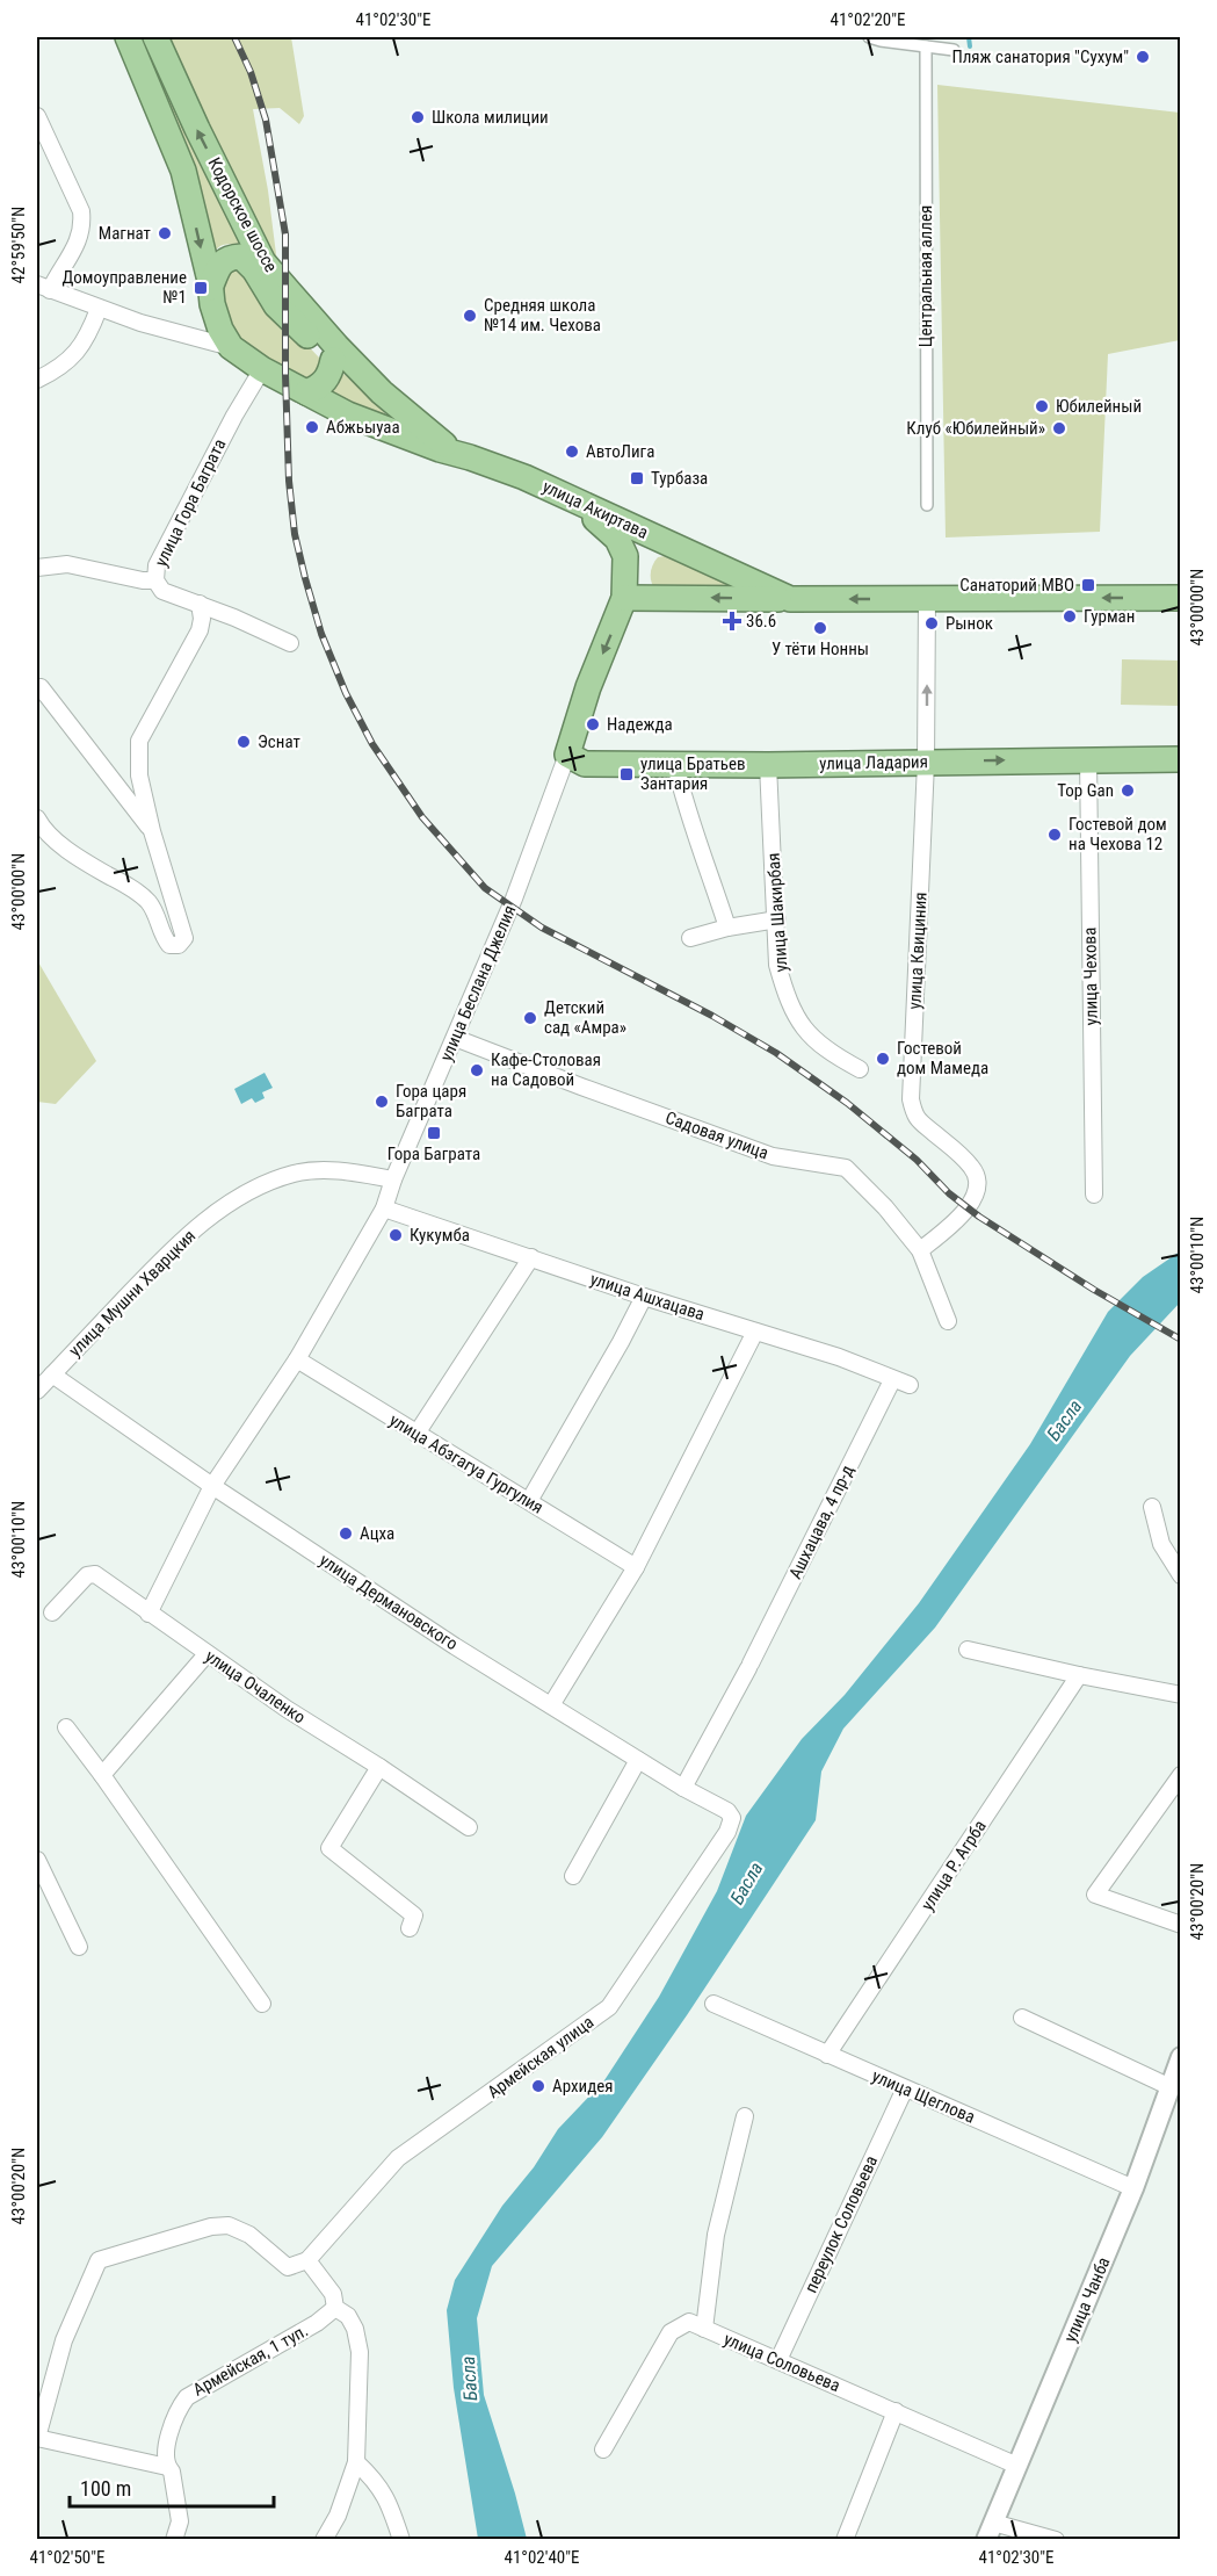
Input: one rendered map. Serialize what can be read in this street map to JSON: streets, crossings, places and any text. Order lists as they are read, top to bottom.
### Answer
{
  "streets": {
    "highway": [
      "Кодорское шоссе",
      "улица Акиртава",
      "улица Ладария",
      "улица Беслана Джелия"
    ],
    "street": [
      "Центральная аллея",
      "улица Гора Баграта",
      "улица Шакирбая",
      "улица Квициния",
      "улица Чехова",
      "Садовая улица",
      "улица Мушни Хварцкия",
      "улица Ашхацава",
      "улица Абзгагуа Гургулия",
      "Ашхацава, 4 пр-д",
      "улица Дермановского",
      "улица Очаленко",
      "улица Р. Агрба",
      "Армейская улица",
      "улица Щеглова",
      "переулок Соловьева",
      "улица Чанба",
      "Армейская, 1 туп.",
      "улица Соловьева"
    ]
  },
  "crossings": [
    ["Кодорское шоссе", "улица Акиртава"],
    ["улица Гора Баграта", "улица Акиртава"],
    ["улица Акиртава", "улица Квициния"],
    ["улица Акиртава", "улица Беслана Джелия"],
    ["улица Ладария", "улица Шакирбая"],
    ["улица Ладария", "улица Квициния"],
    ["улица Ладария", "улица Чехова"],
    ["улица Ладария", "улица Беслана Джелия"],
    ["улица Квициния", "Садовая улица"],
    ["улица Беслана Джелия", "Садовая улица"],
    ["улица Беслана Джелия", "улица Мушни Хварцкия"],
    ["улица Беслана Джелия", "улица Ашхацава"],
    ["улица Беслана Джелия", "улица Абзгагуа Гургулия"],
    ["улица Беслана Джелия", "улица Дермановского"],
    ["улица Беслана Джелия", "улица Очаленко"],
    ["улица Мушни Хварцкия", "улица Дермановского"],
    ["улица Ашхацава", "Ашхацава, 4 пр-д"],
    ["Ашхацава, 4 пр-д", "улица Дермановского"],
    ["улица Дермановского", "Армейская улица"],
    ["улица Р. Агрба", "улица Щеглова"],
    ["улица Щеглова", "переулок Соловьева"],
    ["улица Щеглова", "улица Чанба"],
    ["переулок Соловьева", "улица Соловьева"],
    ["улица Чанба", "улица Соловьева"]
  ],
  "water": ["Басла"],
  "places": {
    "other": [
      "Пляж санатория \"Сухум\"",
      "Школа милиции",
      "Магнат",
      "Средняя школа №14 им. Чехова",
      "Юбилейный",
      "Абжьыуаа",
      "Клуб «Юбилейный»",
      "АвтоЛига",
      "Гурман",
      "Рынок",
      "У тёти Нонны",
      "Надежда",
      "Эснат",
      "Top Gan",
      "Гостевой дом на Чехова 12",
      "Детский сад «Амра»",
      "Гостевой дом Мамеда",
      "Кафе-Столовая на Садовой",
      "Гора царя Баграта",
      "Кукумба",
      "Ацха",
      "Архидея"
    ],
    "transit": [
      "Домоуправление №1",
      "Турбаза",
      "Санаторий МВО",
      "улица Братьев Зантария",
      "Гора Баграта"
    ],
    "health": ["36.6"]
  },
  "scale_bar": "100 m",
  "coordinates": [
    "41°02'30\"E",
    "41°02'20\"E",
    "42°59'50\"N",
    "43°00'00\"N",
    "43°00'10\"N",
    "43°00'20\"N",
    "41°02'50\"E",
    "41°02'40\"E"
  ]
}
